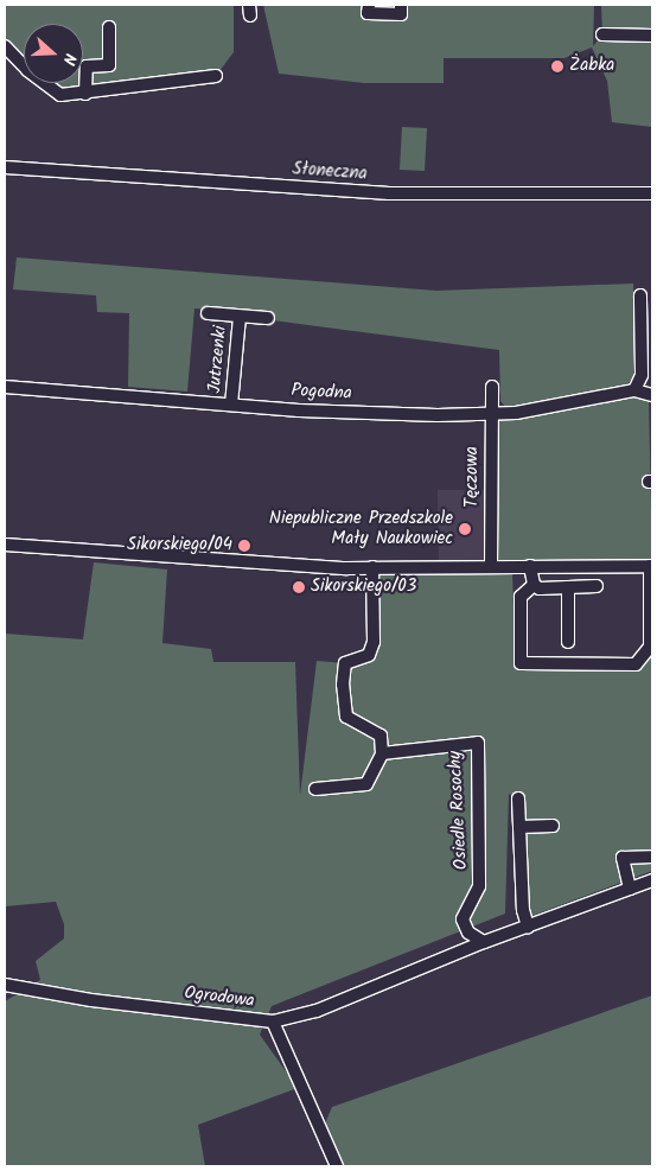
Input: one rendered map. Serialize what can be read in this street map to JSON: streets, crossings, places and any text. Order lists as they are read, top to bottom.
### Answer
{
  "streets": {
    "street": [
      "Słoneczna",
      "Jutrzenki",
      "Pogodna",
      "Tęczowa",
      "Osiedle Rosochy",
      "Ogrodowa"
    ]
  },
  "crossings": [
    ["Jutrzenki", "Pogodna"],
    ["Pogodna", "Tęczowa"]
  ],
  "places": [
    "Żabka",
    "Niepubliczne Przedszkole Mały Naukowiec",
    "Sikorskiego/04",
    "Sikorskiego/03"
  ],
  "north": "right"
}
